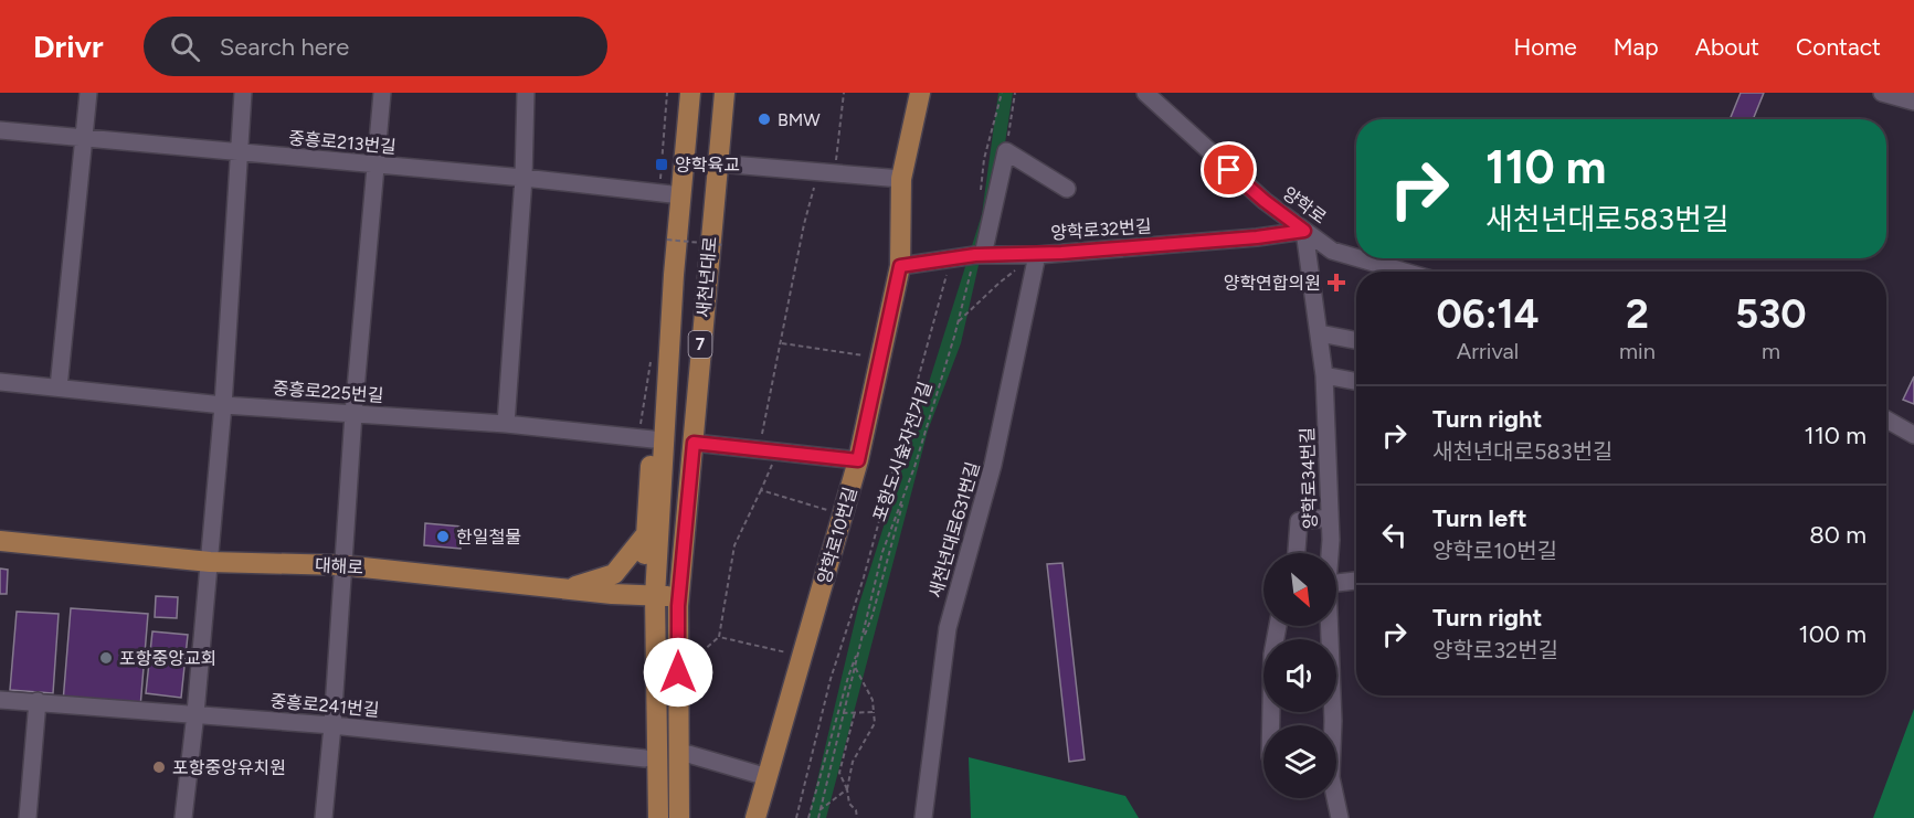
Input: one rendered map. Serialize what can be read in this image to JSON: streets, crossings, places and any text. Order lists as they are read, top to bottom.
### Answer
{
  "streets": {
    "main road": [
      "새천년대로",
      "7",
      "양학로10번길",
      "대해로"
    ],
    "street": [
      "중흥로213번길",
      "양학로",
      "양학로32번길",
      "중흥로225번길",
      "양학로34번길",
      "새천년대로631번길",
      "중흥로241번길"
    ],
    "path": ["포항도시숲자전거길"]
  },
  "crossings": [
    ["중흥로213번길", "새천년대로"],
    ["양학로", "양학로32번길"],
    ["양학로", "양학로34번길"],
    ["양학로32번길", "포항도시숲자전거길"],
    ["양학로32번길", "양학로34번길"],
    ["양학로32번길", "새천년대로631번길"],
    ["양학로32번길", "양학로10번길"],
    ["새천년대로", "대해로"]
  ],
  "places": {
    "other": [
      "BMW",
      "한일철물",
      "포항중앙교회",
      "포항중앙유치원"
    ],
    "transit": ["양학육교"],
    "health": ["양학연합의원"]
  },
  "north": "bottom right",
  "page": {
    "header": "Drivr",
    "search": "Search here",
    "nav": [
      "Home",
      "Map",
      "About",
      "Contact"
    ],
    "turn": ["110 m", "새천년대로583번길"],
    "eta": [
      "06:14",
      "Arrival",
      "2",
      "min",
      "530",
      "m"
    ],
    "list": [
      {
        "name": "Turn right",
        "note": "새천년대로583번길",
        "value": "110 m"
      },
      {
        "name": "Turn left",
        "note": "양학로10번길",
        "value": "80 m"
      },
      {
        "name": "Turn right",
        "note": "양학로32번길",
        "value": "100 m"
      }
    ]
  }
}
